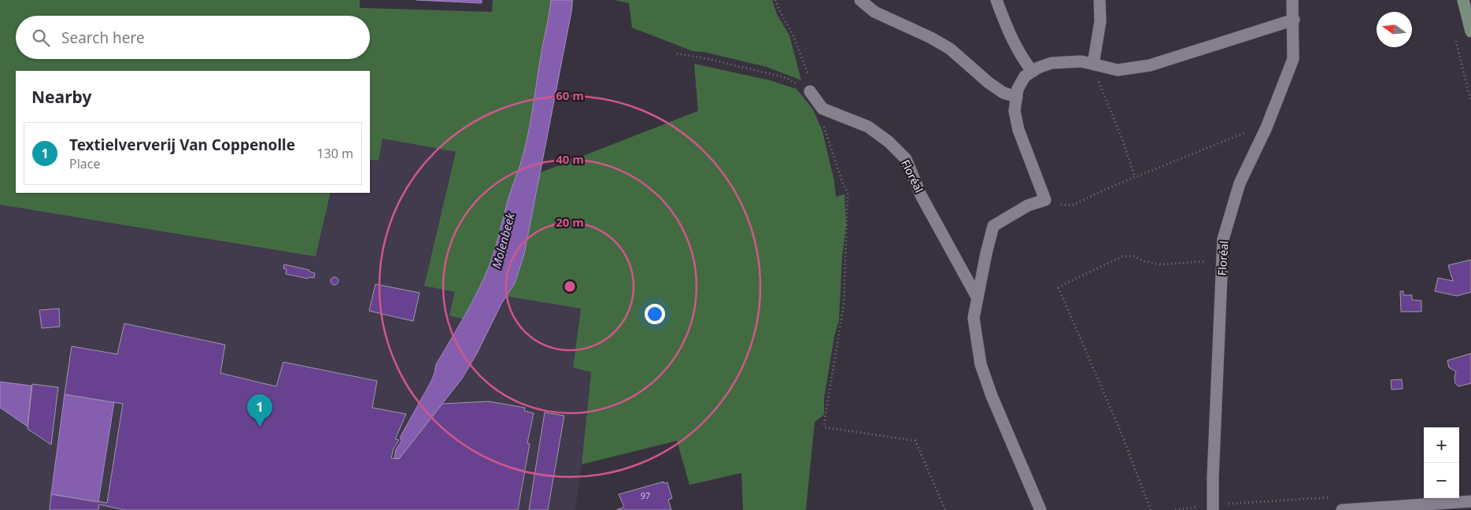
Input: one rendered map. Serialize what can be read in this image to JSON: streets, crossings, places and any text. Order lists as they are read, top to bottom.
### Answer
{
  "streets": {
    "street": ["Floréal"]
  },
  "water": ["Molenbeek"],
  "house_numbers": ["97"],
  "north": "left",
  "page": {
    "search": "Search here",
    "heading": "Nearby",
    "list": [
      {
        "mark": "1",
        "name": "Textielververij Van Coppenolle",
        "note": "Place",
        "value": "130 m"
      }
    ],
    "pins": "1",
    "map_buttons": ["+", "−"]
  },
  "rings": ["60 m", "40 m", "20 m"]
}
